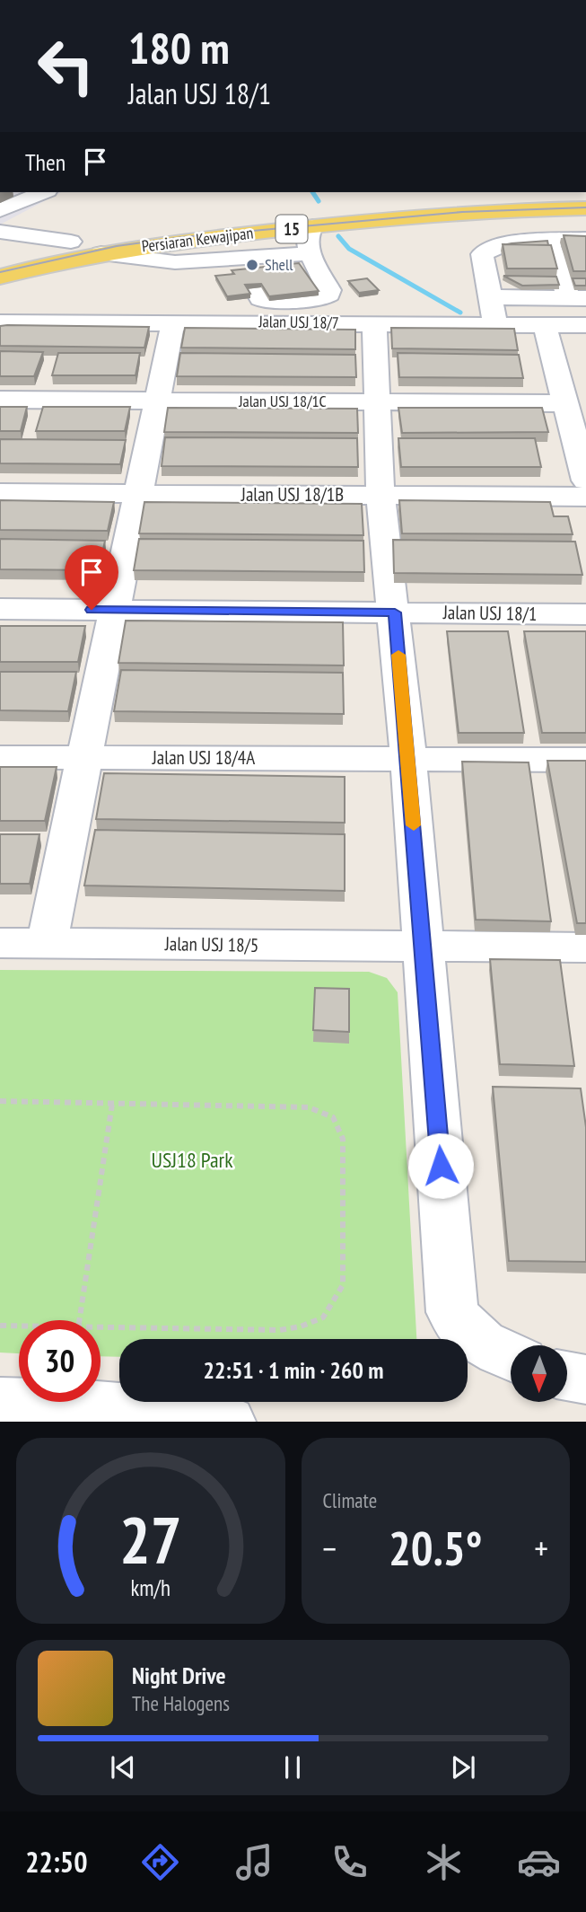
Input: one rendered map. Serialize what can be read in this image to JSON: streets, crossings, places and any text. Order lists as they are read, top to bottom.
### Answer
{
  "streets": {
    "main road": ["15", "Persiaran Kewajipan"],
    "street": [
      "Jalan USJ 18/7",
      "Jalan USJ 18/1C",
      "Jalan USJ 18/1B",
      "Jalan USJ 18/1",
      "Jalan USJ 18/4A",
      "Jalan USJ 18/5"
    ]
  },
  "parks": ["USJ18 Park"],
  "places": ["Shell"],
  "north": "bottom",
  "page": {
    "turn": ["180 m", "Jalan USJ 18/1"],
    "then": "Then",
    "limit": "30",
    "trip": "22:51 · 1 min · 260 m",
    "tile": "Climate",
    "heat": ["−", "20.5°", "+"],
    "song": ["Night Drive", "The Halogens"],
    "tabs": "22:50",
    "gauge": ["27", "km/h"]
  }
}
